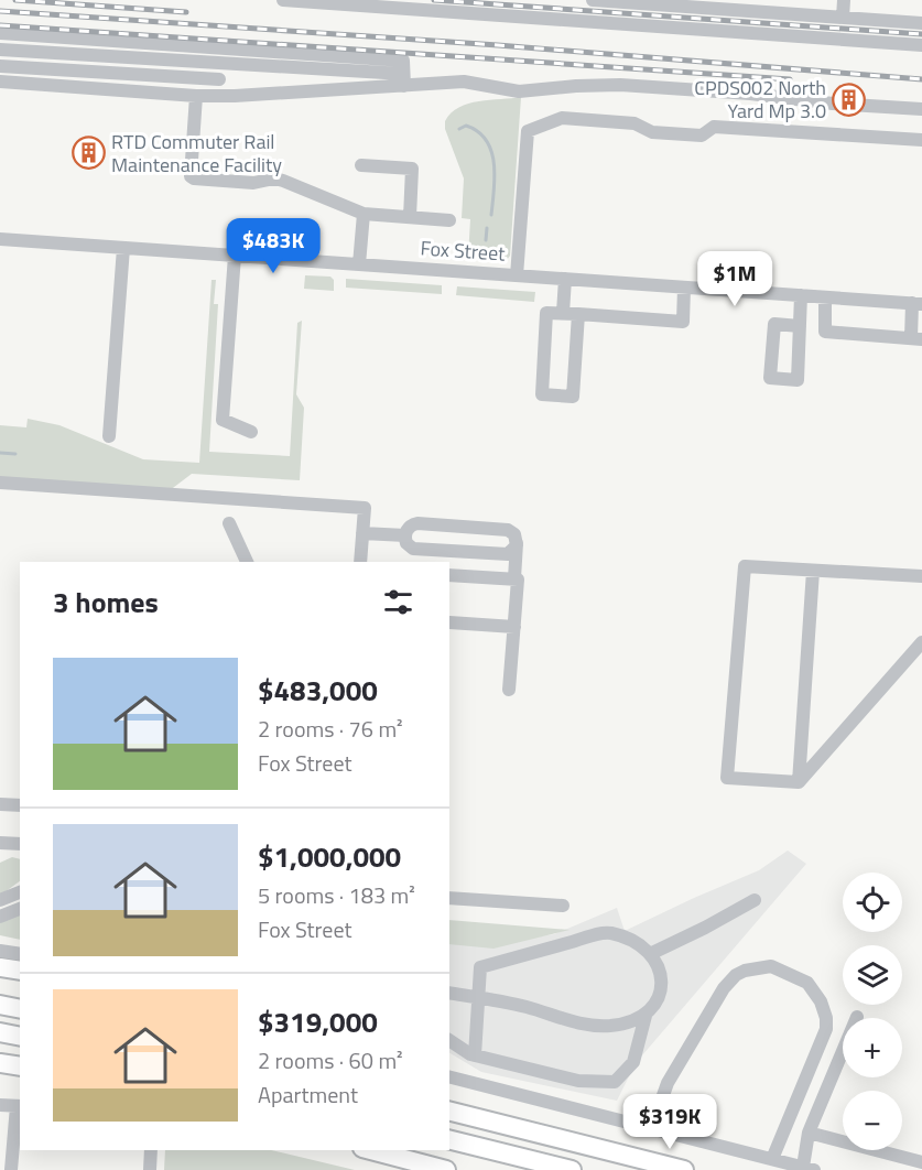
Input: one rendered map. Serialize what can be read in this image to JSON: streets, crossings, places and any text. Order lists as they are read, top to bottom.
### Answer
{
  "streets": {
    "street": ["Fox Street"]
  },
  "places": {
    "building": ["CPDS002 North Yard Mp 3.0", "RTD Commuter Rail Maintenance Facility"]
  },
  "page": {
    "price": ["$483K", "$1M", "$319K"],
    "heading": "3 homes",
    "list": [
      {
        "name": "$483,000",
        "note": "2 rooms · 76 m² · Fox Street"
      },
      {
        "name": "$1,000,000",
        "note": "5 rooms · 183 m² · Fox Street"
      },
      {
        "name": "$319,000",
        "note": "2 rooms · 60 m² · Apartment"
      }
    ],
    "map_buttons": ["+", "−"]
  }
}
